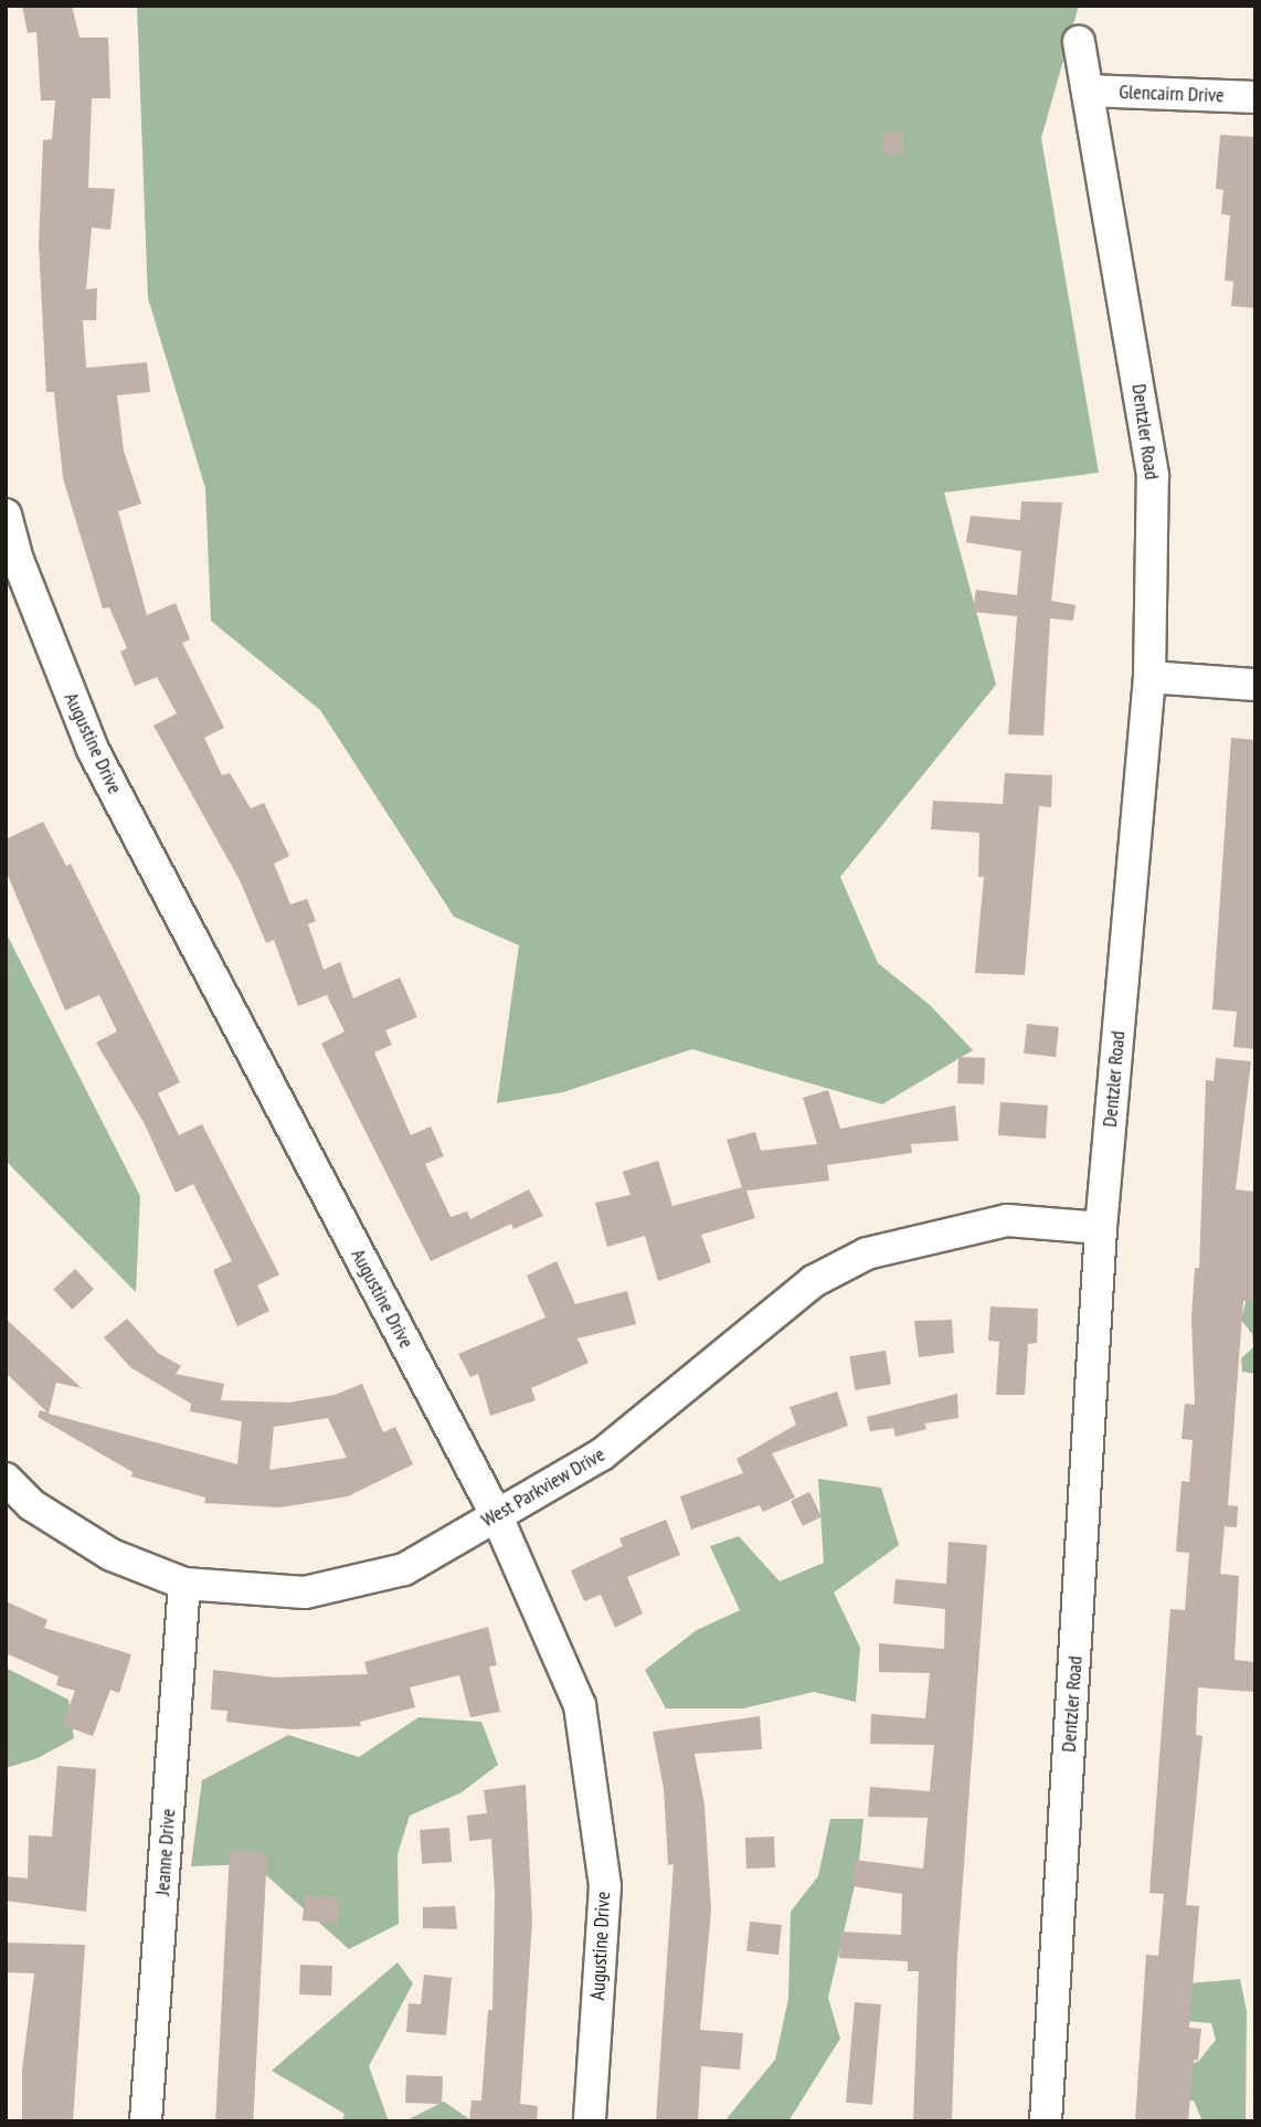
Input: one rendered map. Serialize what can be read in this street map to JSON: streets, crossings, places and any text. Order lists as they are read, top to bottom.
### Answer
{
  "streets": {
    "street": [
      "Glencairn Drive",
      "Dentzler Road",
      "Augustine Drive",
      "West Parkview Drive",
      "Jeanne Drive"
    ]
  },
  "crossings": [
    ["Glencairn Drive", "Dentzler Road"],
    ["Dentzler Road", "West Parkview Drive"],
    ["Augustine Drive", "West Parkview Drive"],
    ["West Parkview Drive", "Jeanne Drive"]
  ]
}
